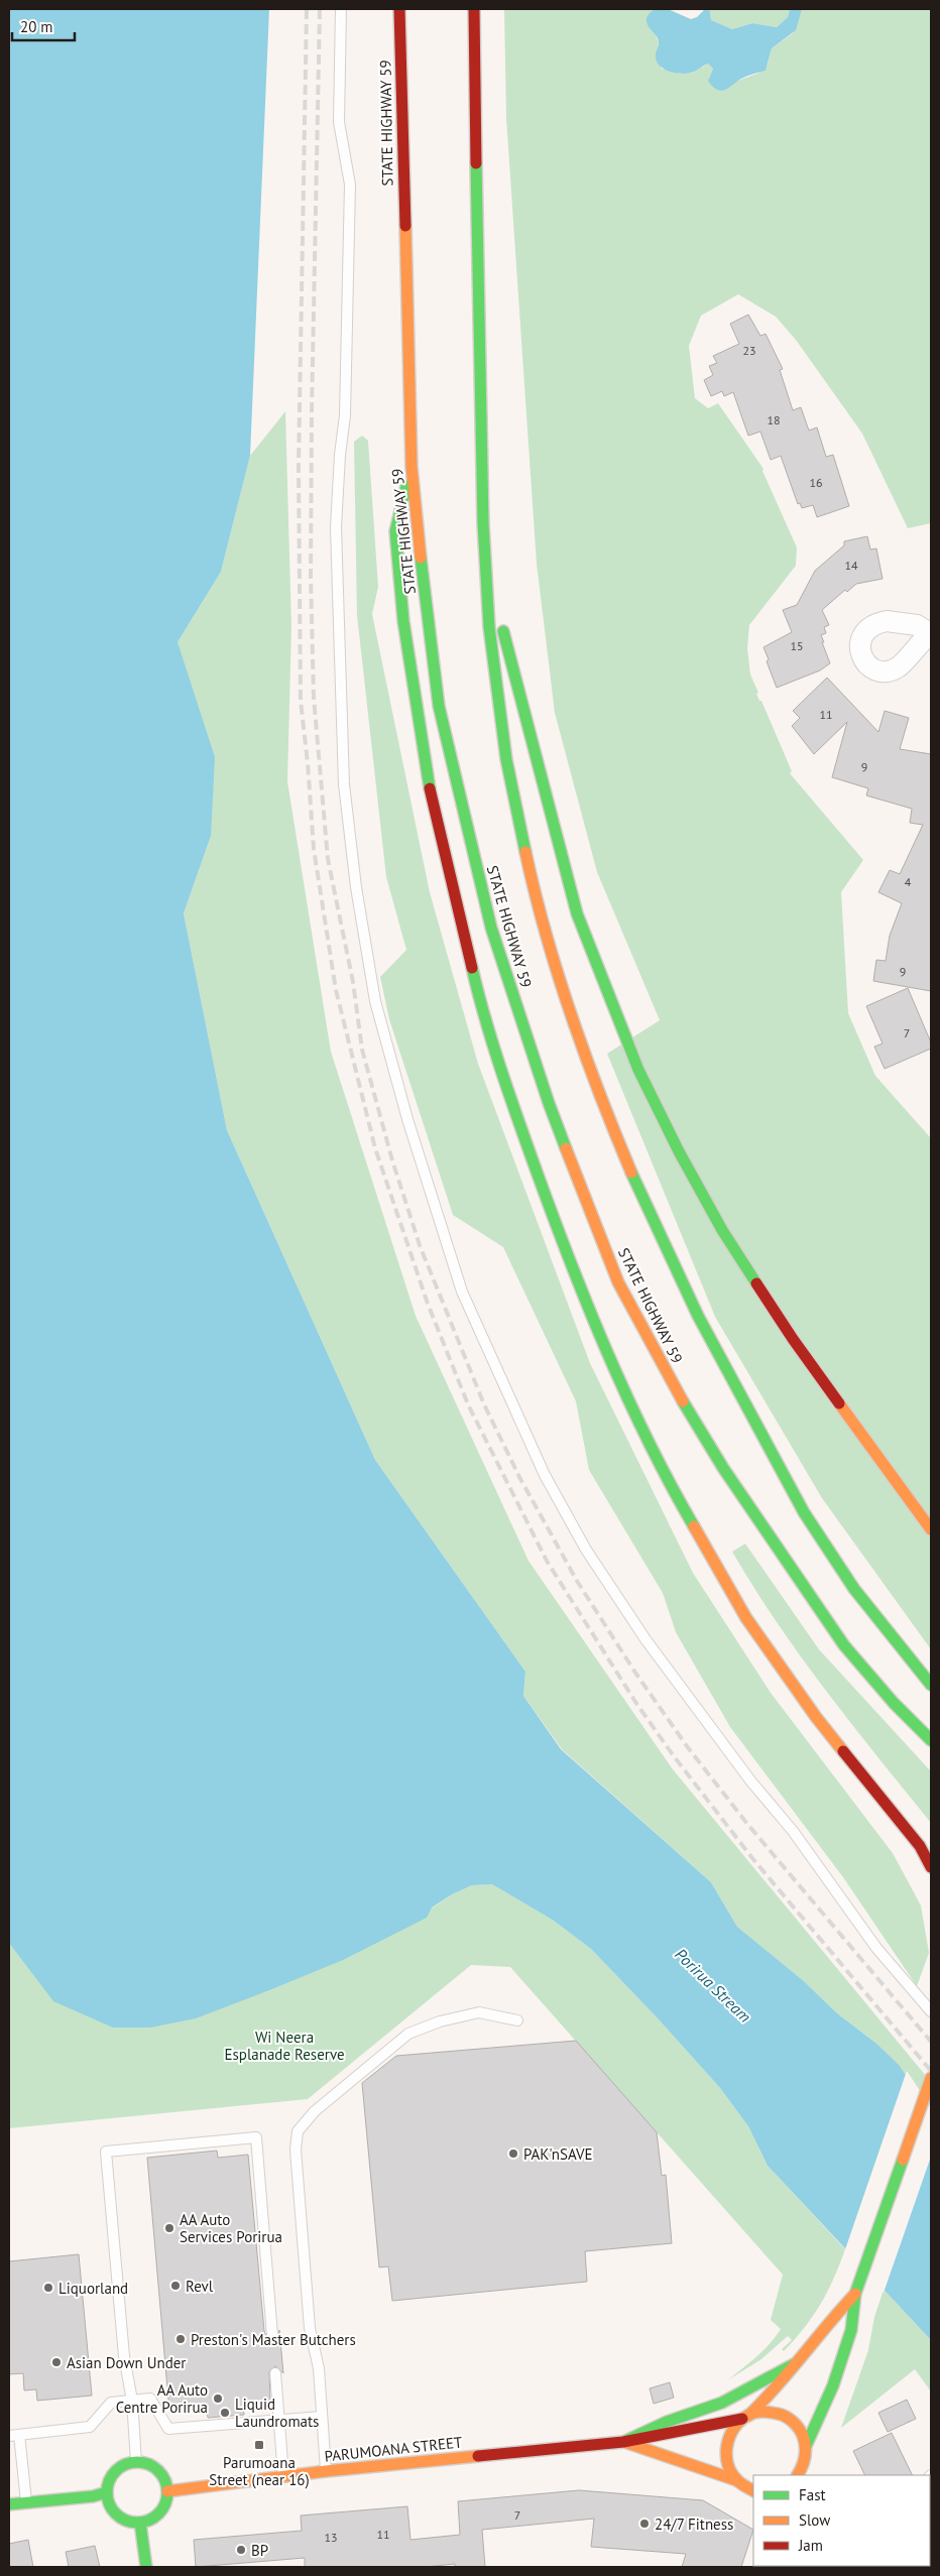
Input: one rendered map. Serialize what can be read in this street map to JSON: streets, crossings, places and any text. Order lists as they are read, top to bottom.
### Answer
{
  "streets": {
    "main road": ["STATE HIGHWAY 59", "PARUMOANA STREET"]
  },
  "water": ["Porirua Stream"],
  "parks": ["Wi Neera Esplanade Reserve"],
  "places": {
    "other": [
      "PAK'nSAVE",
      "AA Auto Services Porirua",
      "Revl",
      "Liquorland",
      "Preston's Master Butchers",
      "Asian Down Under",
      "AA Auto Centre Porirua",
      "Liquid Laundromats",
      "24/7 Fitness",
      "BP"
    ],
    "transit": ["Parumoana Street (near 16)"]
  },
  "house_numbers": [
    "23",
    "18",
    "16",
    "14",
    "15",
    "11",
    "9",
    "4",
    "9",
    "7",
    "7",
    "11",
    "13"
  ],
  "legend": ["Fast", "Slow", "Jam"],
  "scale_bar": "20 m"
}
